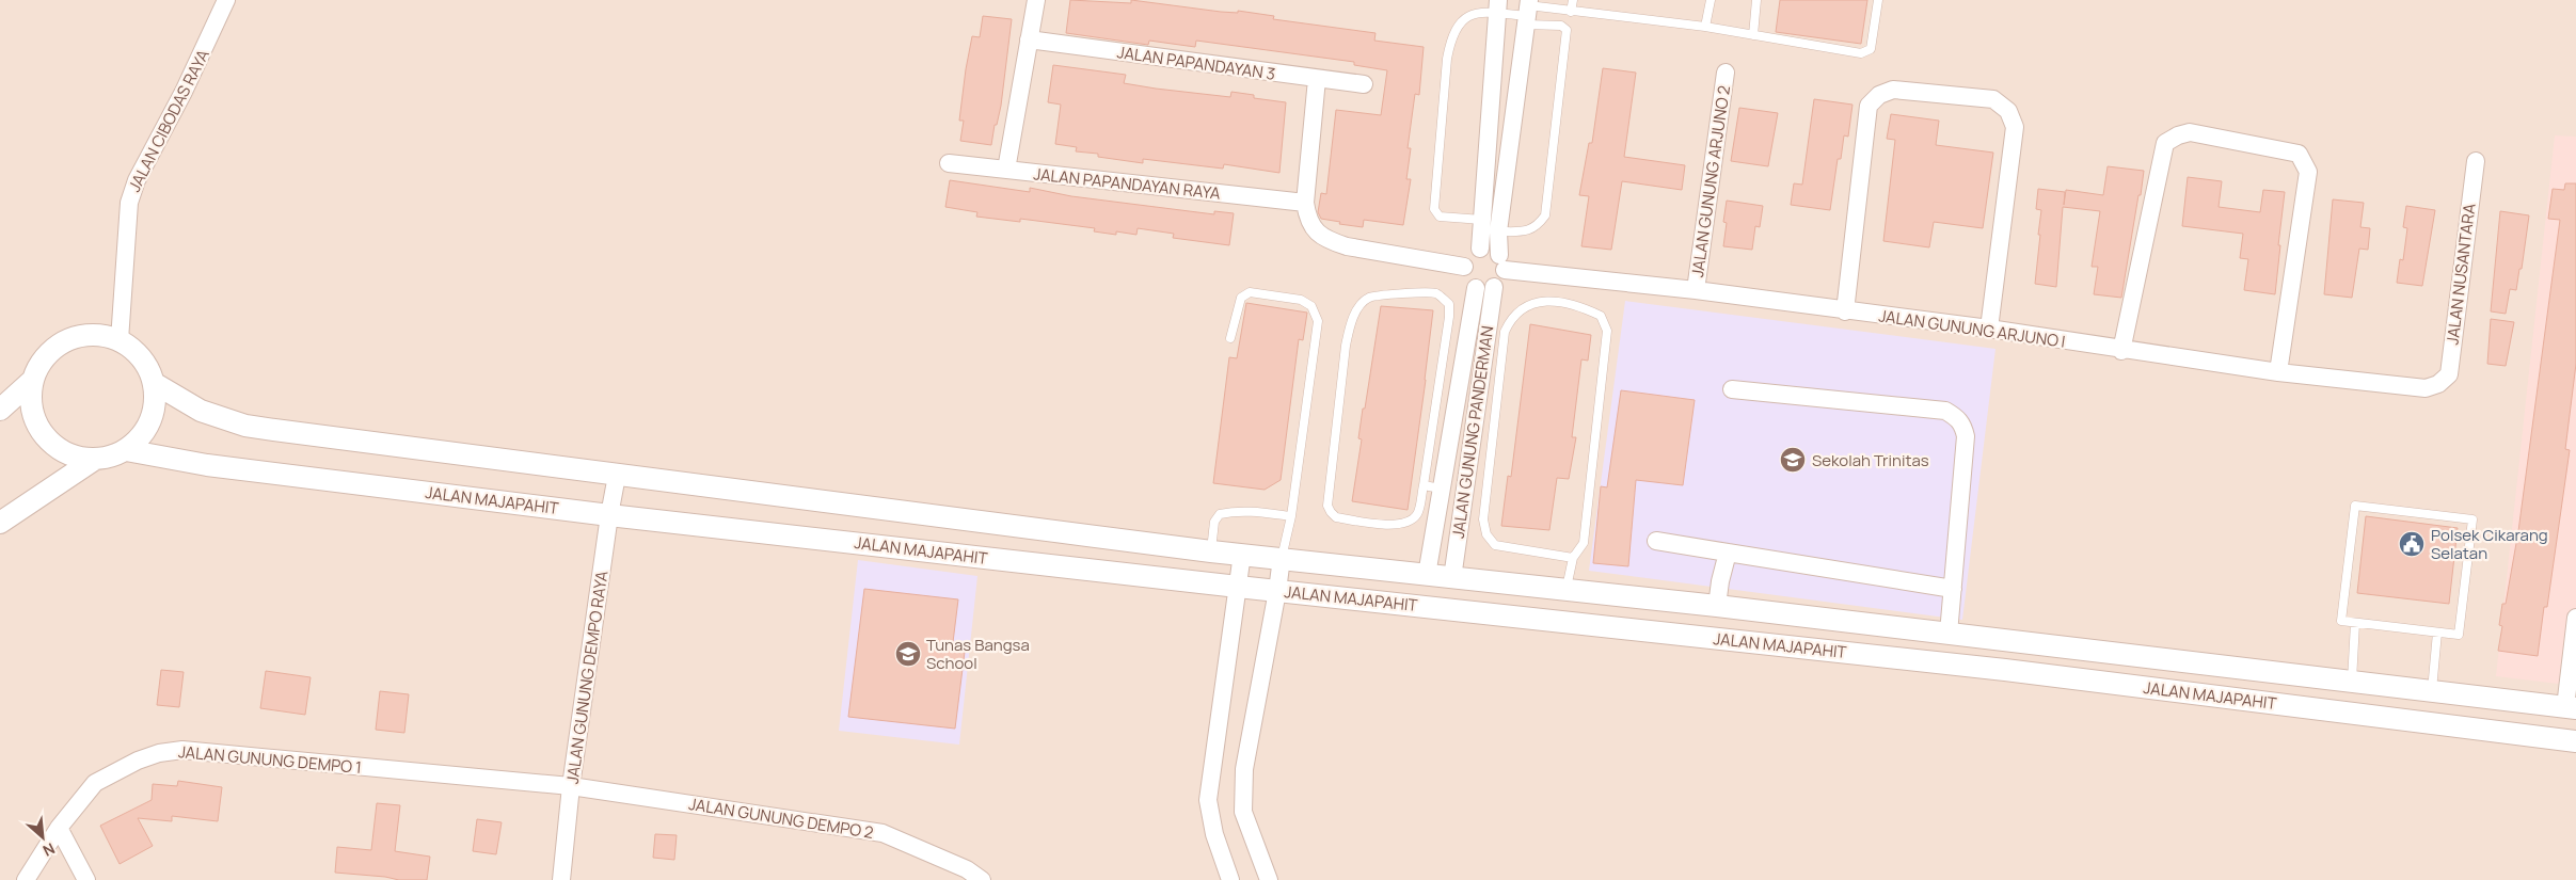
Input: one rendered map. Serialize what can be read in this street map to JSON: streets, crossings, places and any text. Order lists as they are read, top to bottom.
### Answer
{
  "streets": {
    "street": [
      "JALAN PAPANDAYAN 3",
      "JALAN CIBODAS RAYA",
      "JALAN GUNUNG ARJUNO 2",
      "JALAN PAPANDAYAN RAYA",
      "JALAN NUSANTARA",
      "JALAN GUNUNG ARJUNO I",
      "JALAN GUNUNG PANDERMAN",
      "JALAN MAJAPAHIT",
      "JALAN GUNUNG DEMPO RAYA",
      "JALAN GUNUNG DEMPO 1",
      "JALAN GUNUNG DEMPO 2"
    ]
  },
  "crossings": [
    ["JALAN CIBODAS RAYA", "JALAN MAJAPAHIT"],
    ["JALAN GUNUNG ARJUNO 2", "JALAN GUNUNG ARJUNO I"],
    ["JALAN NUSANTARA", "JALAN GUNUNG ARJUNO I"],
    ["JALAN GUNUNG ARJUNO I", "JALAN GUNUNG PANDERMAN"],
    ["JALAN GUNUNG PANDERMAN", "JALAN MAJAPAHIT"],
    ["JALAN MAJAPAHIT", "JALAN GUNUNG DEMPO RAYA"],
    ["JALAN GUNUNG DEMPO RAYA", "JALAN GUNUNG DEMPO 1"],
    ["JALAN GUNUNG DEMPO RAYA", "JALAN GUNUNG DEMPO 2"],
    ["JALAN GUNUNG DEMPO 1", "JALAN GUNUNG DEMPO 2"]
  ],
  "places": {
    "school or university": ["Sekolah Trinitas", "Tunas Bangsa School"],
    "public building": ["Polsek Cikarang Selatan"]
  },
  "north": "bottom right"
}
